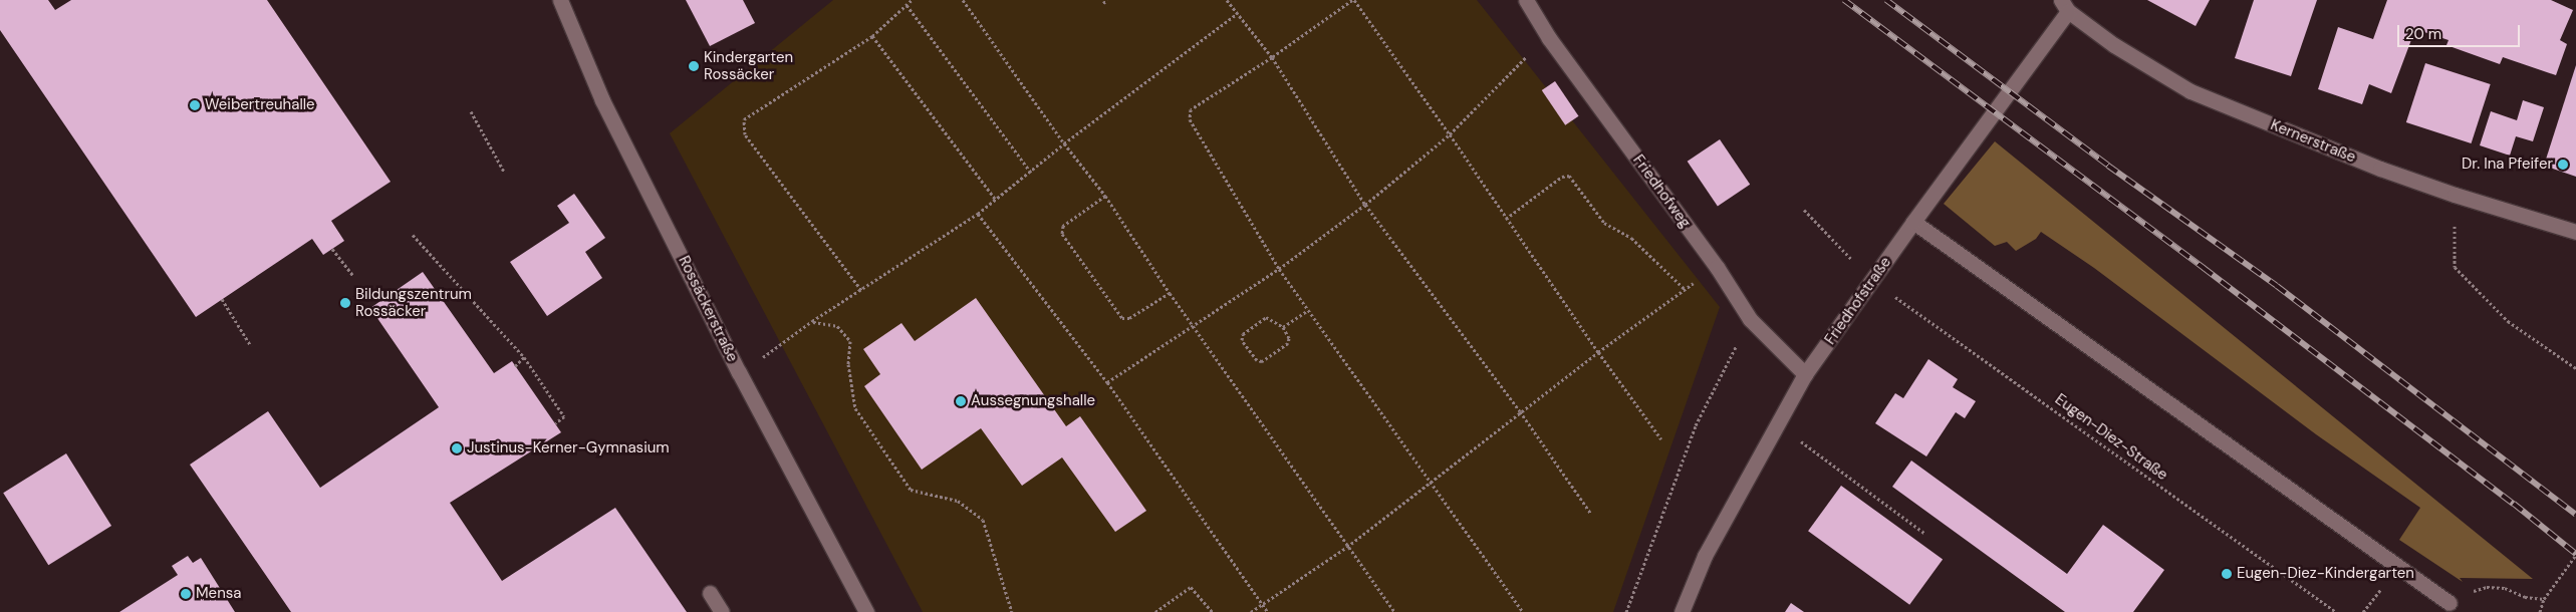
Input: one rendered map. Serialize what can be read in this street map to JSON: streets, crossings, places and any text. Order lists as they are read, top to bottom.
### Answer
{
  "streets": {
    "street": [
      "Kernerstraße",
      "Friedhofweg",
      "Friedhofstraße",
      "Rossäckerstraße"
    ],
    "path": ["Eugen-Diez-Straße"]
  },
  "crossings": [
    ["Kernerstraße", "Friedhofstraße"],
    ["Friedhofweg", "Friedhofstraße"],
    ["Friedhofstraße", "Eugen-Diez-Straße"]
  ],
  "places": [
    "Kindergarten Rossäcker",
    "Weibertreuhalle",
    "Dr. Ina Pfeifer",
    "Bildungszentrum Rossäcker",
    "Aussegnungshalle",
    "Justinus-Kerner-Gymnasium",
    "Eugen-Diez-Kindergarten",
    "Mensa"
  ],
  "scale_bar": "20 m"
}
